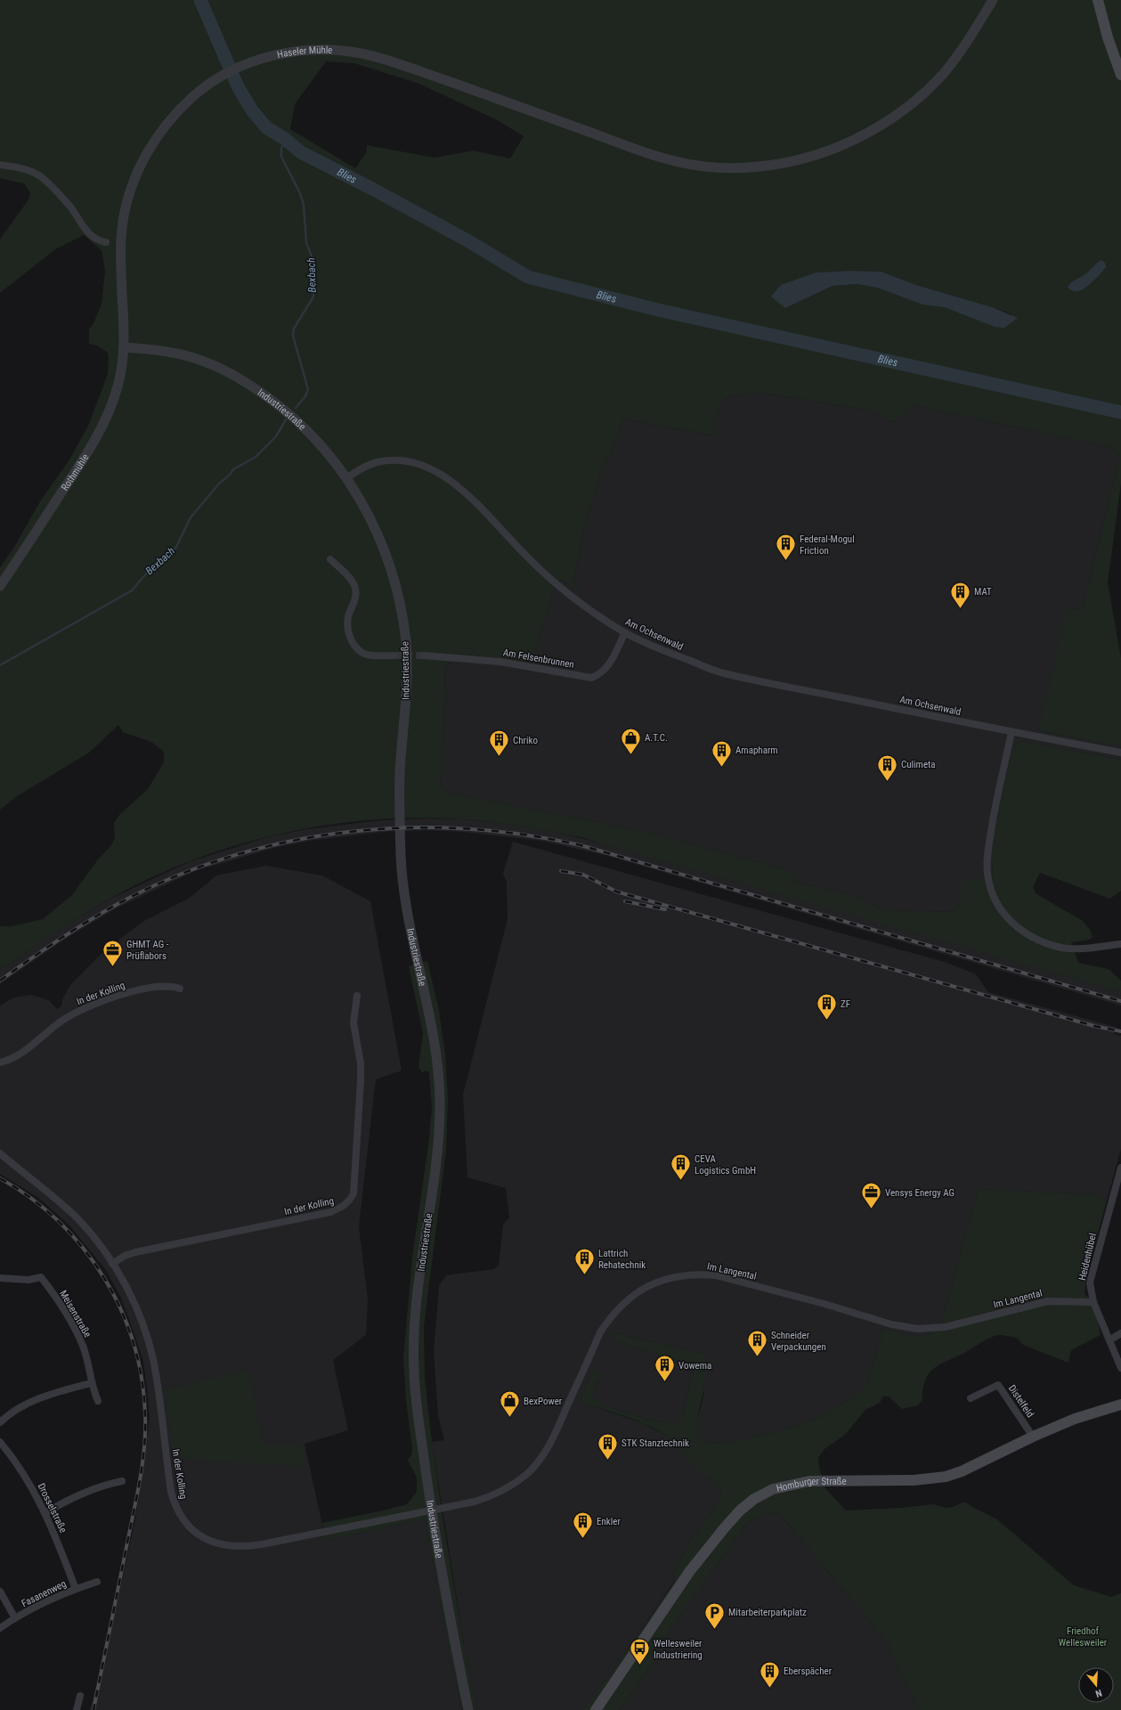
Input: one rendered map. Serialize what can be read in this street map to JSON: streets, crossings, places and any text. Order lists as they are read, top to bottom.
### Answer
{
  "streets": {
    "main road": ["Homburger Straße"],
    "street": [
      "Haseler Mühle",
      "Industriestraße",
      "Rothmühle",
      "Am Ochsenwald",
      "Am Felsenbrunnen",
      "In der Kolling",
      "Heidenhübel",
      "Im Langental",
      "Meisenstraße",
      "Distelfeld",
      "Drosselstraße",
      "Fasanenweg"
    ]
  },
  "crossings": [
    ["Haseler Mühle", "Rothmühle"],
    ["Industriestraße", "Rothmühle"],
    ["Industriestraße", "Am Ochsenwald"],
    ["Industriestraße", "In der Kolling"],
    ["Industriestraße", "Im Langental"],
    ["Am Ochsenwald", "Am Felsenbrunnen"],
    ["In der Kolling", "Im Langental"],
    ["Heidenhübel", "Im Langental"],
    ["Distelfeld", "Homburger Straße"],
    ["Drosselstraße", "Fasanenweg"]
  ],
  "water": ["Blies", "Bexbach"],
  "parks": ["Friedhof Wellesweiler"],
  "places": {
    "building": [
      "Federal-Mogul Friction",
      "MAT",
      "Chriko",
      "Amapharm",
      "Culimeta",
      "ZF",
      "CEVA Logistics GmbH",
      "Lattrich Rehatechnik",
      "Schneider Verpackungen",
      "Vowema",
      "STK Stanztechnik",
      "Enkler",
      "Eberspächer"
    ],
    "shop": ["A.T.C.", "BexPower"],
    "office": ["GHMT AG - Prüflabors", "Vensys Energy AG"],
    "parking": ["Mitarbeiterparkplatz"],
    "bus stop": ["Wellesweiler Industriering"]
  },
  "north": "bottom"
}
